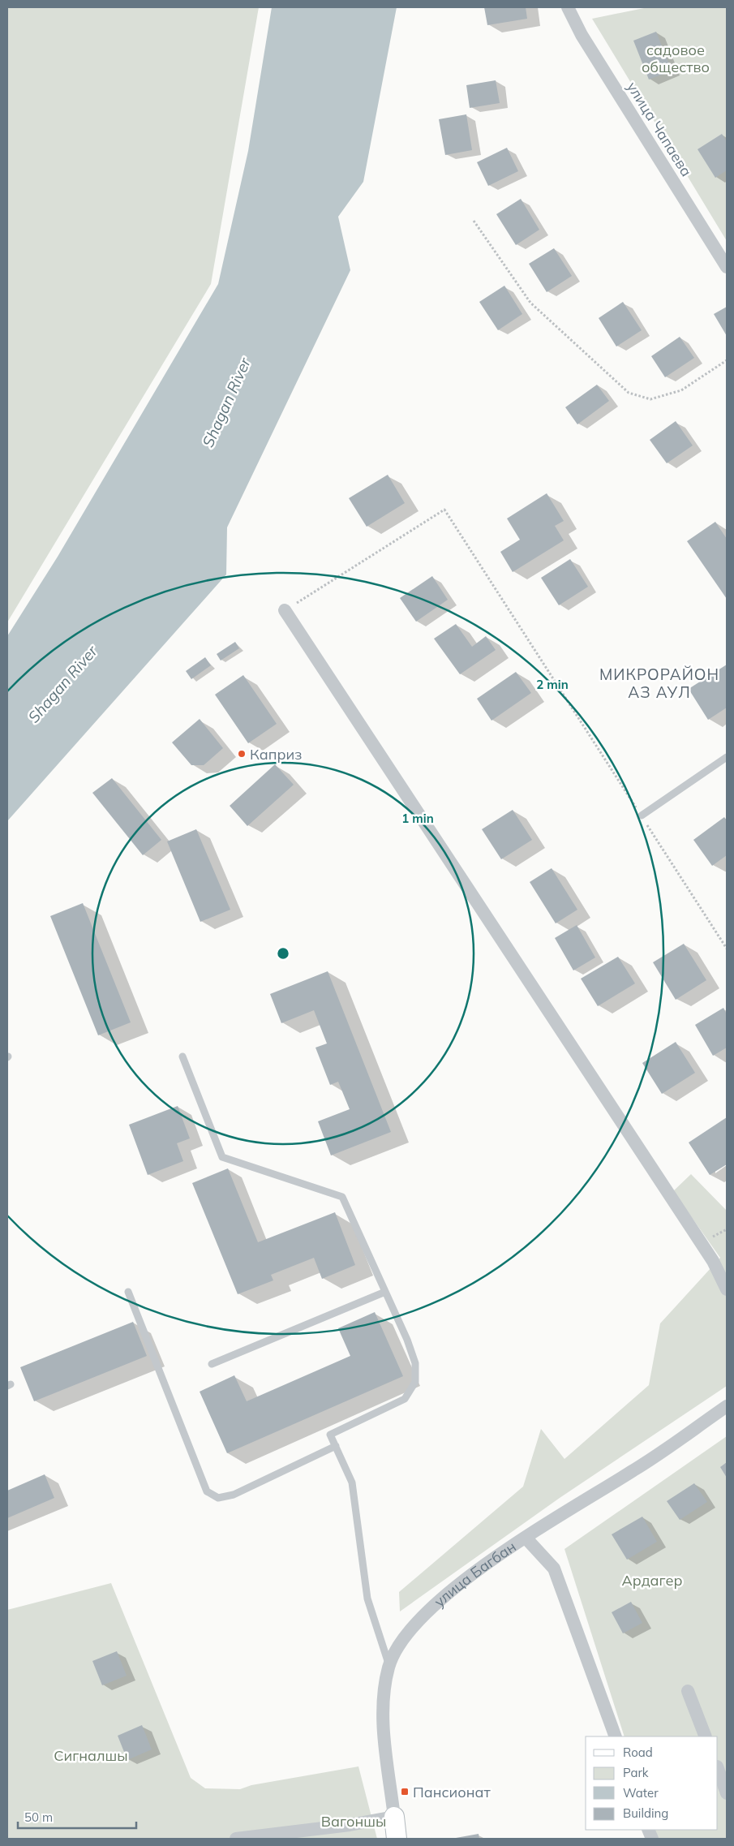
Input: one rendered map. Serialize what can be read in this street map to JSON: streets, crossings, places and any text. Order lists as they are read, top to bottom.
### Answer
{
  "streets": {
    "street": ["улица Чапаева", "улица Багбан"]
  },
  "districts": ["МИКРОРАЙОН АЗ АУЛ"],
  "water": ["Shagan River"],
  "parks": [
    "садовое общество",
    "Ардагер",
    "Сигналшы",
    "Вагоншы"
  ],
  "places": {
    "other": ["Каприз"],
    "transit": ["Пансионат"]
  },
  "legend": [
    "Road",
    "Park",
    "Water",
    "Building"
  ],
  "scale_bar": "50 m",
  "rings": ["2 min", "1 min"]
}
